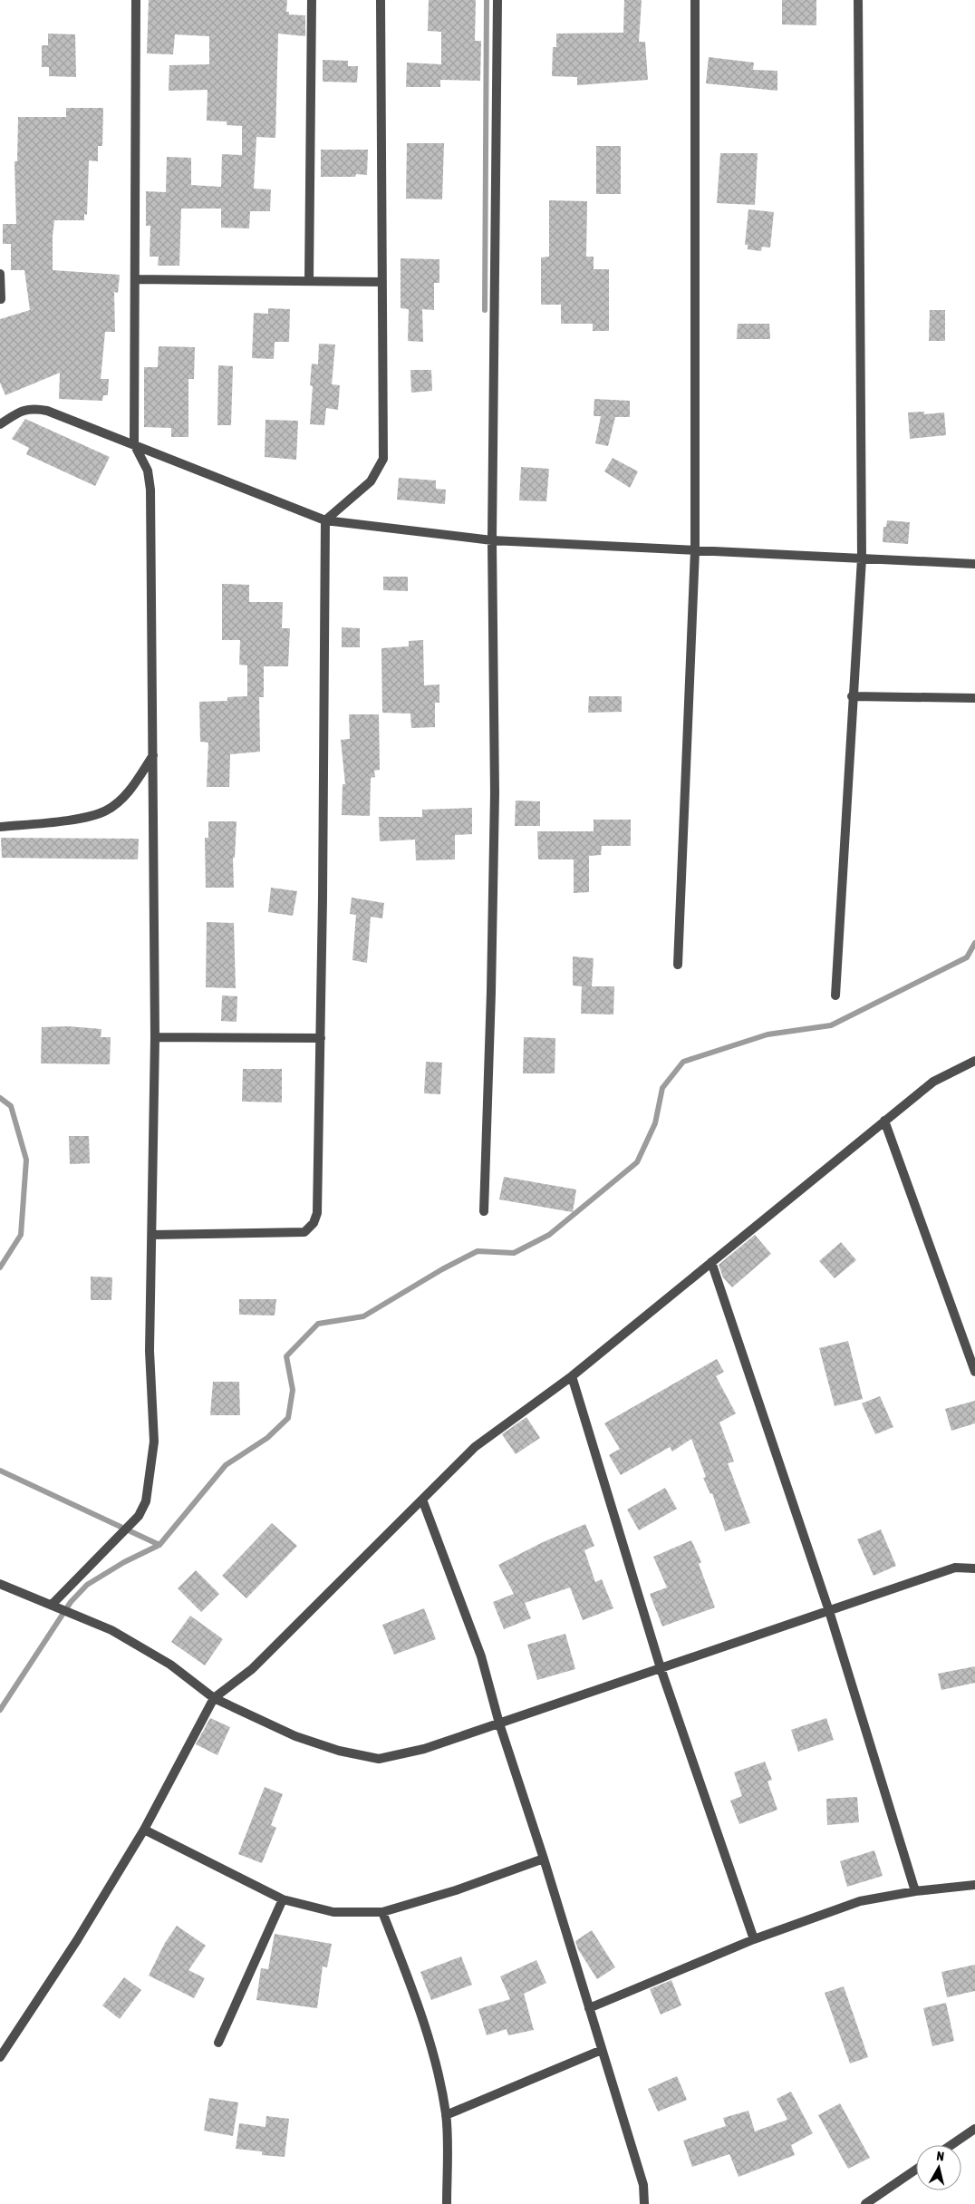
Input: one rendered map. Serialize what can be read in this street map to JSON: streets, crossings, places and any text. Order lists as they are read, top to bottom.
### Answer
{
  "north": "top"
}
